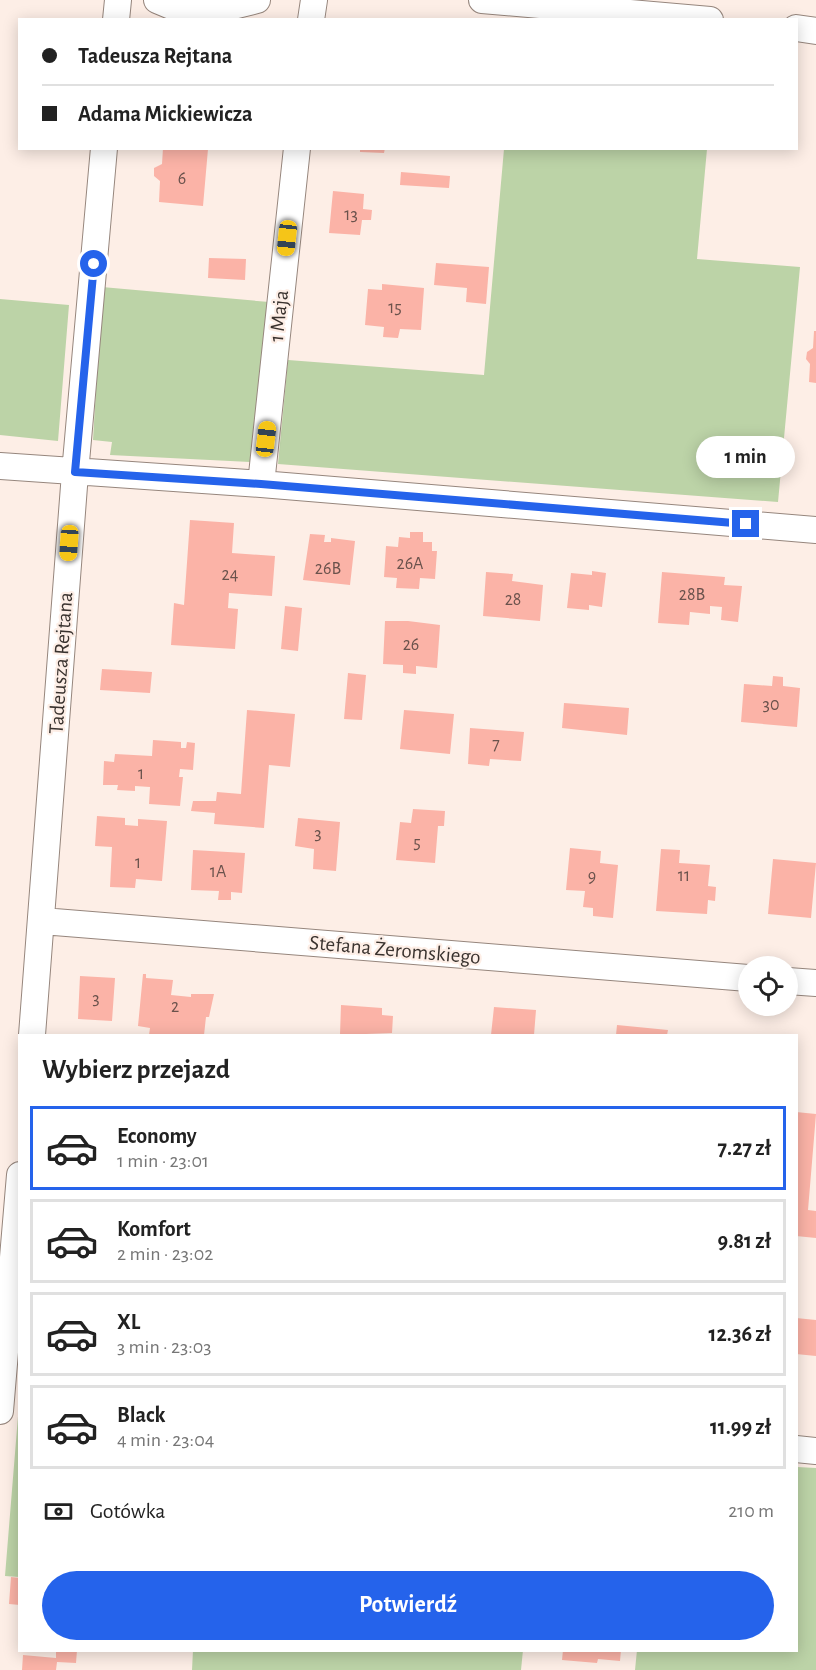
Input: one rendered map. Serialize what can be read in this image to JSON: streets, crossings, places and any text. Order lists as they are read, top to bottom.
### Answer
{
  "streets": {
    "street": ["1 Maja", "Tadeusza Rejtana", "Stefana Żeromskiego"]
  },
  "crossings": [
    ["Tadeusza Rejtana", "Stefana Żeromskiego"]
  ],
  "house_numbers": [
    "6",
    "13",
    "15",
    "26A",
    "26B",
    "24",
    "28B",
    "28",
    "26",
    "30",
    "7",
    "1",
    "3",
    "5",
    "1",
    "1A",
    "11",
    "9",
    "3",
    "2"
  ],
  "page": {
    "banner": ["Tadeusza Rejtana", "Adama Mickiewicza"],
    "bubble": "1 min",
    "heading": "Wybierz przejazd",
    "list": [
      {
        "name": "Economy",
        "note": "1 min · 23:01",
        "value": "7.27 zł"
      },
      {
        "name": "Komfort",
        "note": "2 min · 23:02",
        "value": "9.81 zł"
      },
      {
        "name": "XL",
        "note": "3 min · 23:03",
        "value": "12.36 zł"
      },
      {
        "name": "Black",
        "note": "4 min · 23:04",
        "value": "11.99 zł"
      }
    ],
    "pay": ["Gotówka", "210 m"],
    "buttons": "Potwierdź"
  }
}
